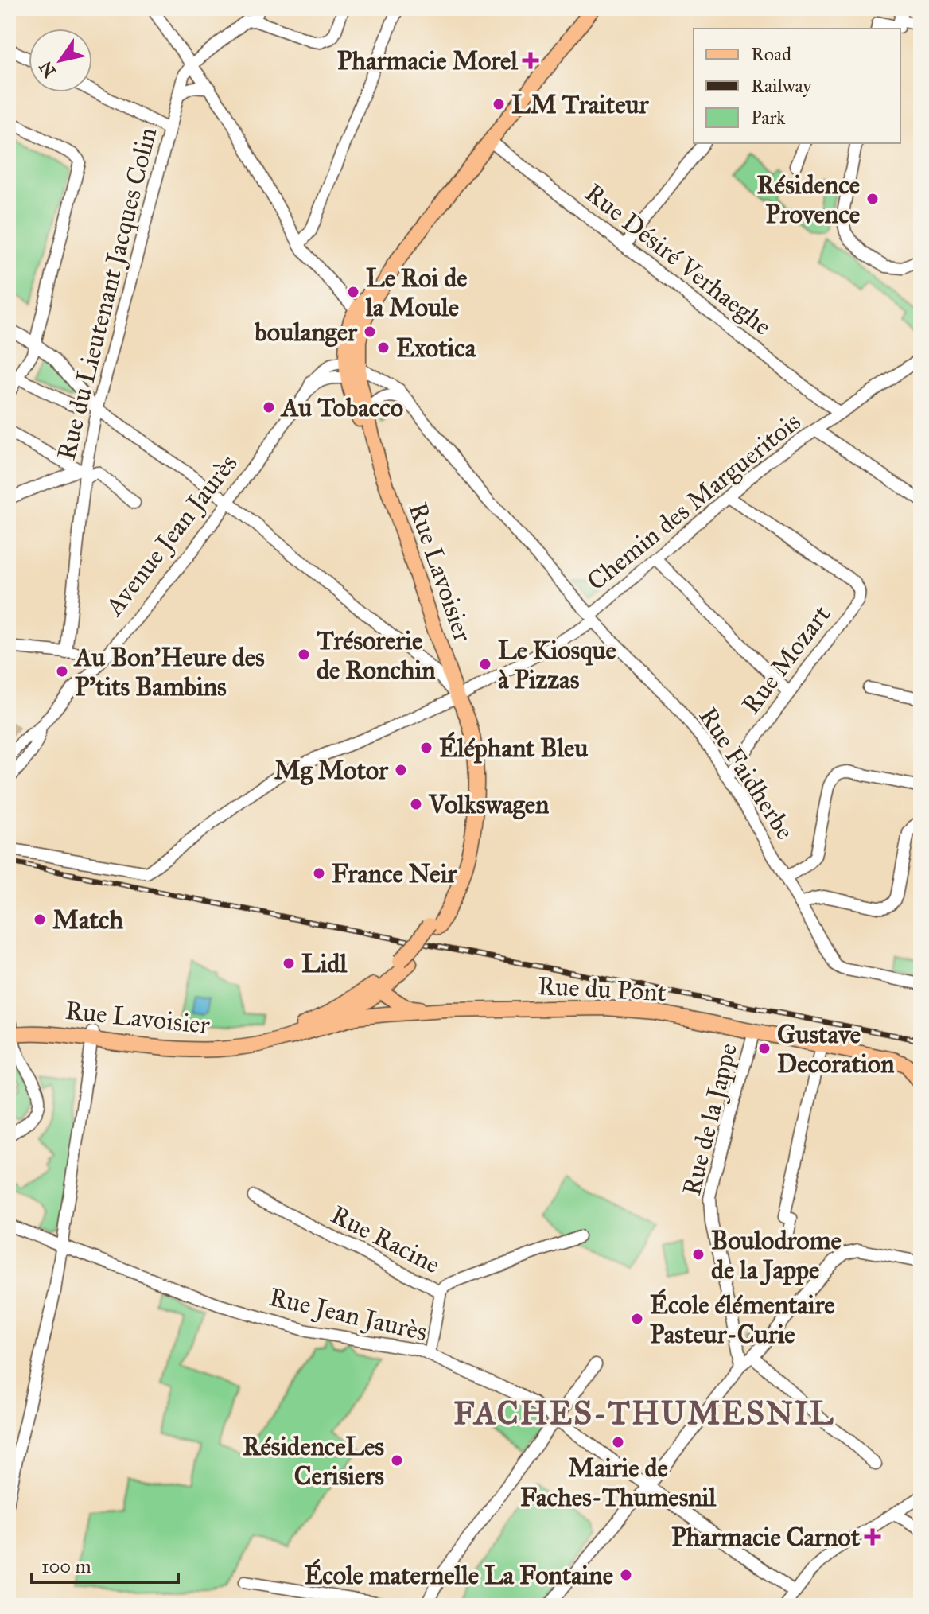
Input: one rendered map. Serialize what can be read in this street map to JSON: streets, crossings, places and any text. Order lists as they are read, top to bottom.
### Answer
{
  "streets": {
    "main road": ["Rue Lavoisier", "Rue du Pont"],
    "street": [
      "Rue Désiré Verhaeghe",
      "Rue du Lieutenant Jacques Colin",
      "Chemin des Margueritois",
      "Avenue Jean Jaurès",
      "Rue Mozart",
      "Rue Faidherbe",
      "Rue de la Jappe",
      "Rue Racine",
      "Rue Jean Jaurès"
    ]
  },
  "crossings": [
    ["Rue Désiré Verhaeghe", "Chemin des Margueritois"],
    ["Chemin des Margueritois", "Rue Lavoisier"],
    ["Chemin des Margueritois", "Rue Mozart"],
    ["Chemin des Margueritois", "Rue Faidherbe"],
    ["Avenue Jean Jaurès", "Rue Lavoisier"],
    ["Avenue Jean Jaurès", "Rue Faidherbe"],
    ["Rue Lavoisier", "Rue Faidherbe"],
    ["Rue Lavoisier", "Rue du Pont"],
    ["Rue Mozart", "Rue Faidherbe"],
    ["Rue du Pont", "Rue de la Jappe"],
    ["Rue Racine", "Rue Jean Jaurès"]
  ],
  "districts": ["FACHES-THUMESNIL"],
  "places": {
    "health": ["Pharmacie Morel", "Pharmacie Carnot"],
    "other": [
      "LM Traiteur",
      "Résidence Provence",
      "Le Roi de la Moule",
      "boulanger",
      "Exotica",
      "Au Tobacco",
      "Trésorerie de Ronchin",
      "Le Kiosque à Pizzas",
      "Au Bon'Heure des P'tits Bambins",
      "Éléphant Bleu",
      "Mg Motor",
      "Volkswagen",
      "France Neir",
      "Match",
      "Lidl",
      "Gustave Decoration",
      "Boulodrome de la Jappe",
      "École élémentaire Pasteur-Curie",
      "Mairie de Faches-Thumesnil",
      "RésidenceLes Cerisiers",
      "École maternelle La Fontaine"
    ]
  },
  "legend": ["Road", "Railway", "Park"],
  "scale_bar": "100 m",
  "north": "bottom left"
}
